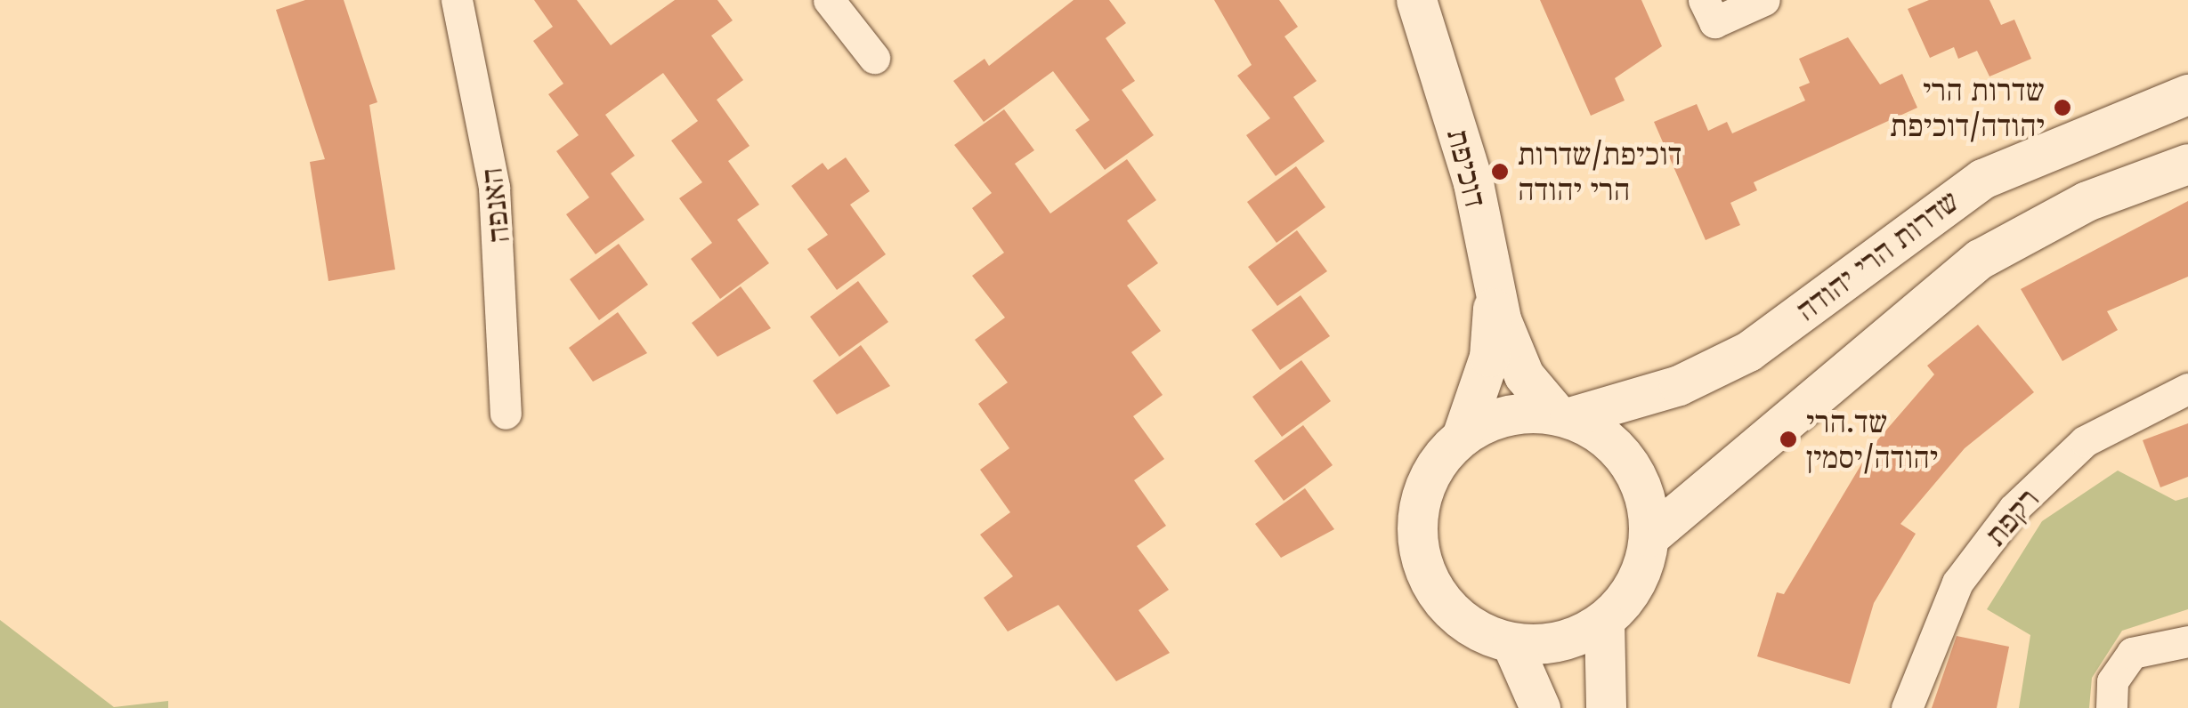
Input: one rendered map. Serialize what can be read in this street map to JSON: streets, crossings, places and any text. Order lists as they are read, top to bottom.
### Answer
{
  "streets": {
    "street": [
      "דוכיפת",
      "האנפה",
      "שדרות הרי יהודה",
      "רקפת"
    ]
  },
  "crossings": [
    ["דוכיפת", "שדרות הרי יהודה"]
  ],
  "places": ["שדרות הרי יהודה/דוכיפת", "דוכיפת/שדרות הרי יהודה", "שד.הרי יהודה/יסמין"]
}
